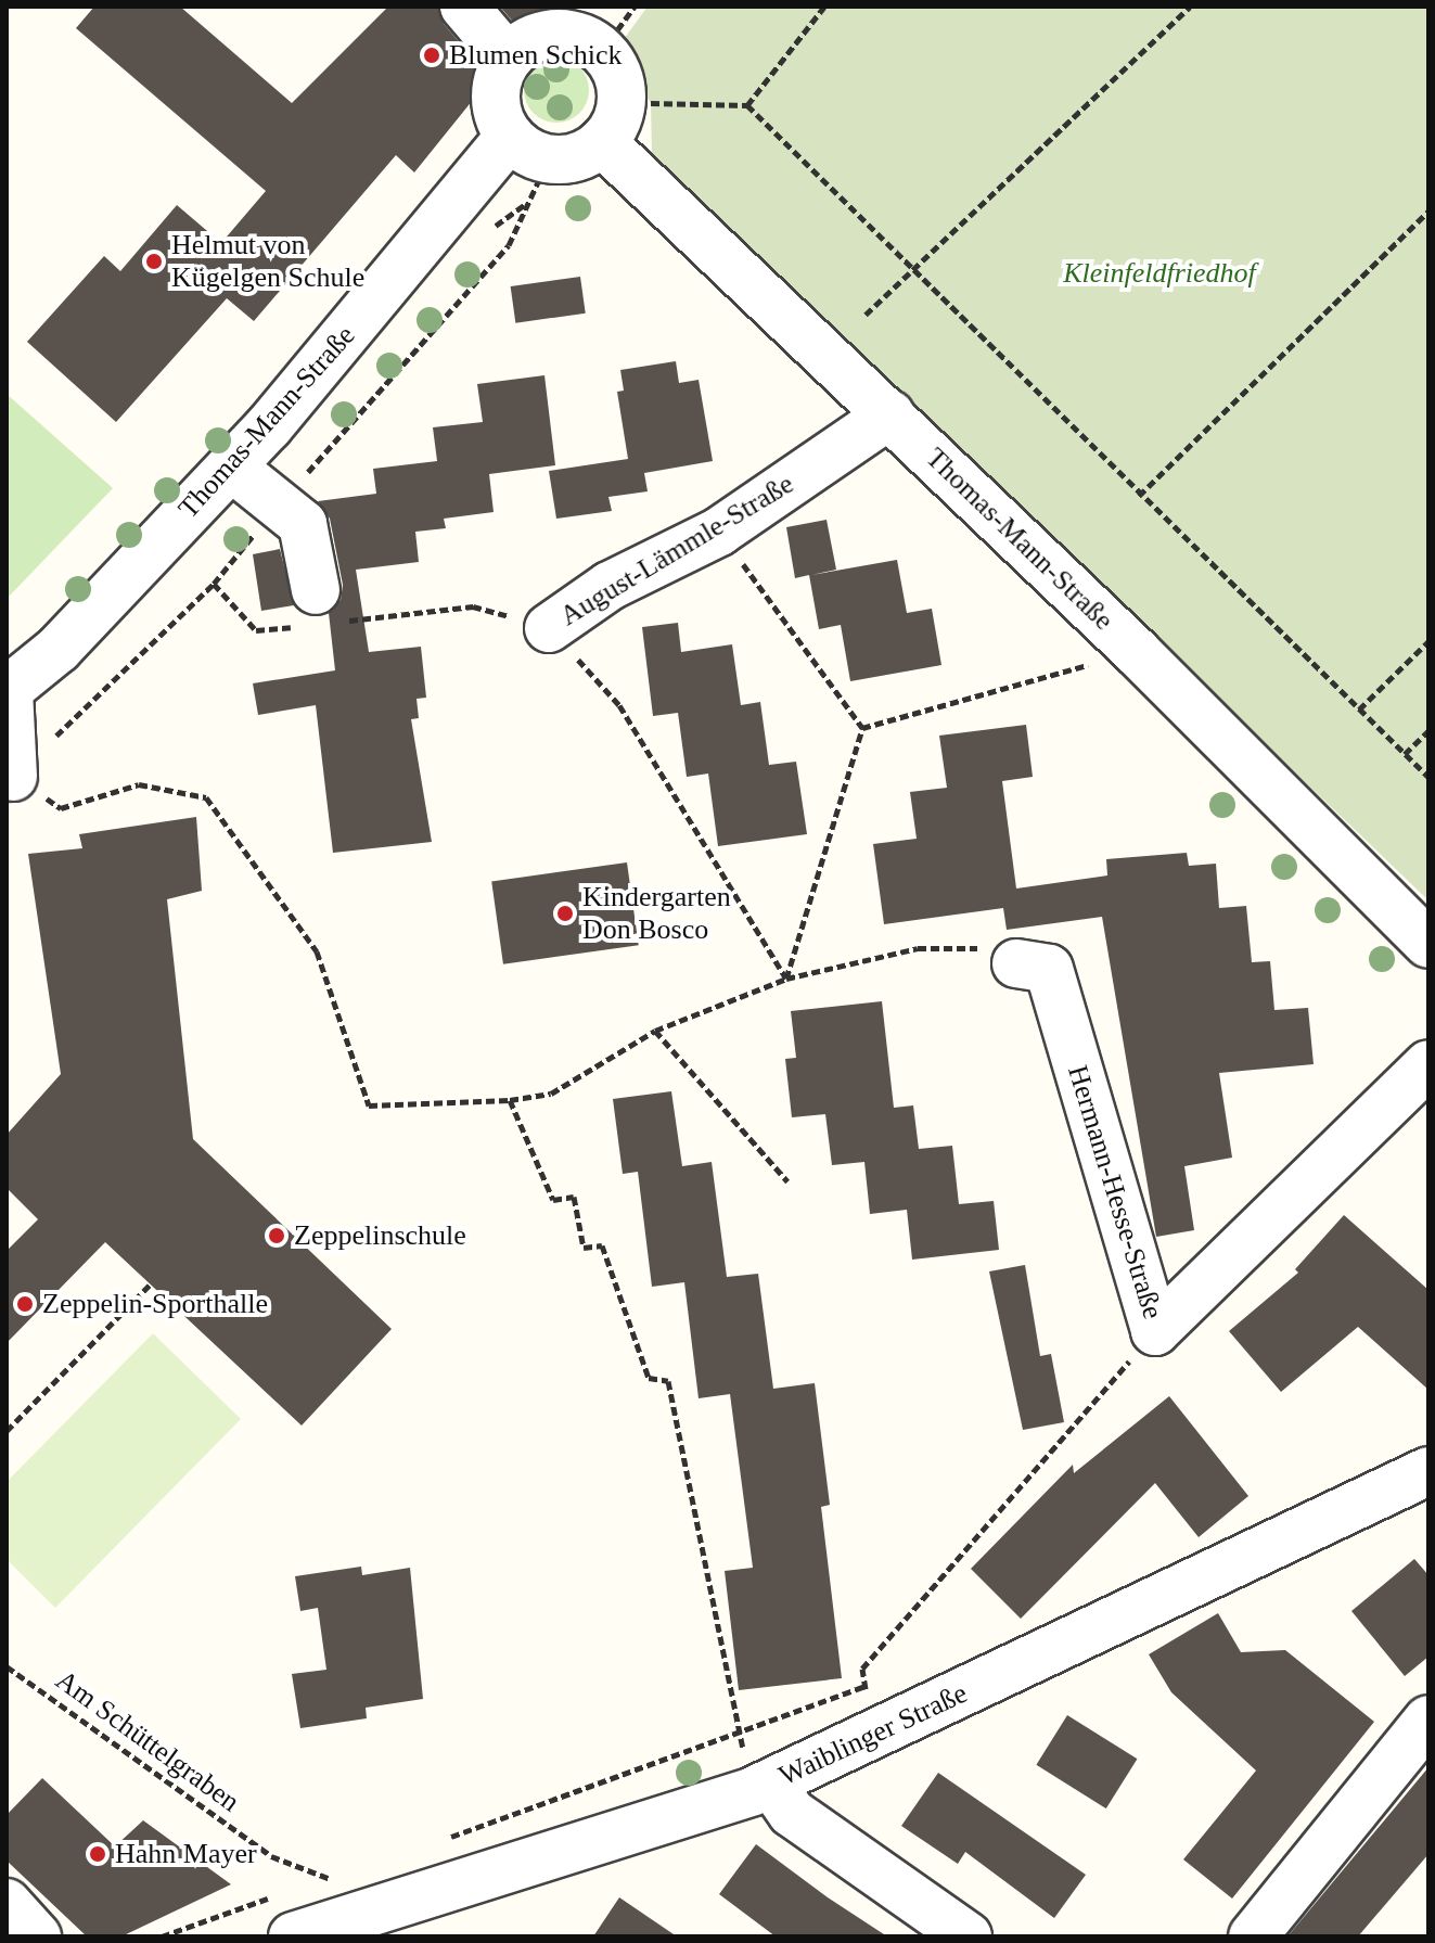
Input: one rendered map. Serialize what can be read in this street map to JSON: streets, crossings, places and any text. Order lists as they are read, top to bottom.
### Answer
{
  "streets": {
    "street": [
      "Thomas-Mann-Straße",
      "August-Lämmle-Straße",
      "Hermann-Hesse-Straße",
      "Waiblinger Straße"
    ],
    "path": ["Am Schüttelgraben"]
  },
  "crossings": [
    ["Thomas-Mann-Straße", "August-Lämmle-Straße"],
    ["Waiblinger Straße", "Am Schüttelgraben"]
  ],
  "parks": ["Kleinfeldfriedhof"],
  "places": [
    "Blumen Schick",
    "Helmut von Kügelgen Schule",
    "Kindergarten Don Bosco",
    "Zeppelinschule",
    "Zeppelin-Sporthalle",
    "Hahn Mayer"
  ]
}
